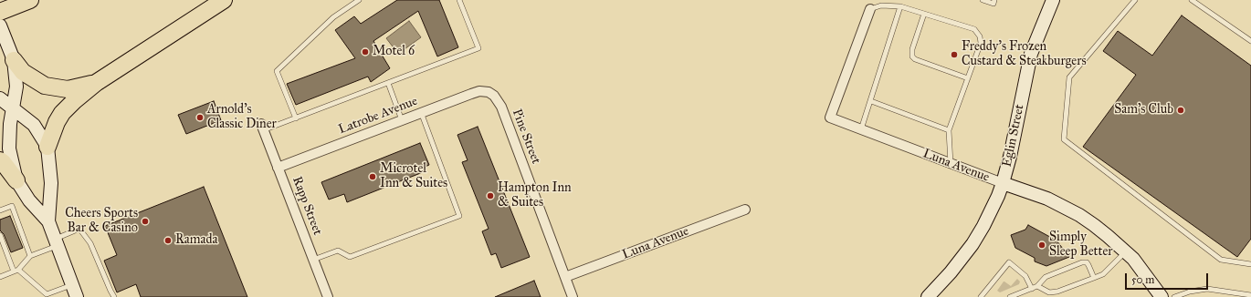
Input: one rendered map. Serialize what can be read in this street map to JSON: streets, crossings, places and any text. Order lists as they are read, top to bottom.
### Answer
{
  "streets": {
    "street": [
      "Latrobe Avenue",
      "Eglin Street",
      "Pine Street",
      "Luna Avenue",
      "Rapp Street"
    ]
  },
  "crossings": [
    ["Latrobe Avenue", "Pine Street"],
    ["Latrobe Avenue", "Rapp Street"],
    ["Eglin Street", "Luna Avenue"],
    ["Pine Street", "Luna Avenue"]
  ],
  "places": [
    "Motel 6",
    "Freddy's Frozen Custard & Steakburgers",
    "Sam's Club",
    "Arnold's Classic Diner",
    "Microtel Inn & Suites",
    "Hampton Inn & Suites",
    "Cheers Sports Bar & Casino",
    "Ramada",
    "Simply Sleep Better"
  ],
  "scale_bar": "50 m"
}
